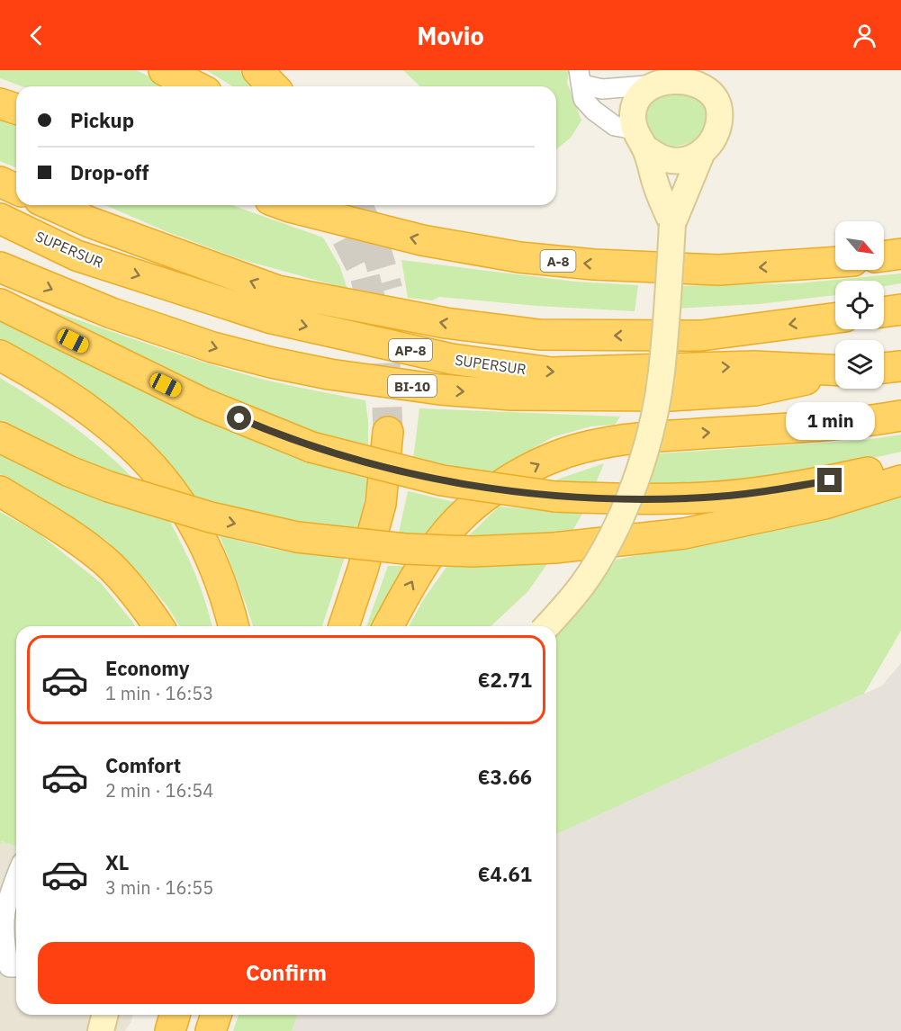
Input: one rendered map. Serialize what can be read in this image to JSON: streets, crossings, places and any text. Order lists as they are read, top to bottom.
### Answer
{
  "streets": {
    "highway": [
      "SUPERSUR",
      "A-8",
      "AP-8",
      "BI-10"
    ]
  },
  "north": "bottom right",
  "page": {
    "header": "Movio",
    "banner": ["Pickup", "Drop-off"],
    "bubble": "1 min",
    "list": [
      {
        "name": "Economy",
        "note": "1 min · 16:53",
        "value": "€2.71"
      },
      {
        "name": "Comfort",
        "note": "2 min · 16:54",
        "value": "€3.66"
      },
      {
        "name": "XL",
        "note": "3 min · 16:55",
        "value": "€4.61"
      }
    ],
    "buttons": "Confirm"
  }
}
